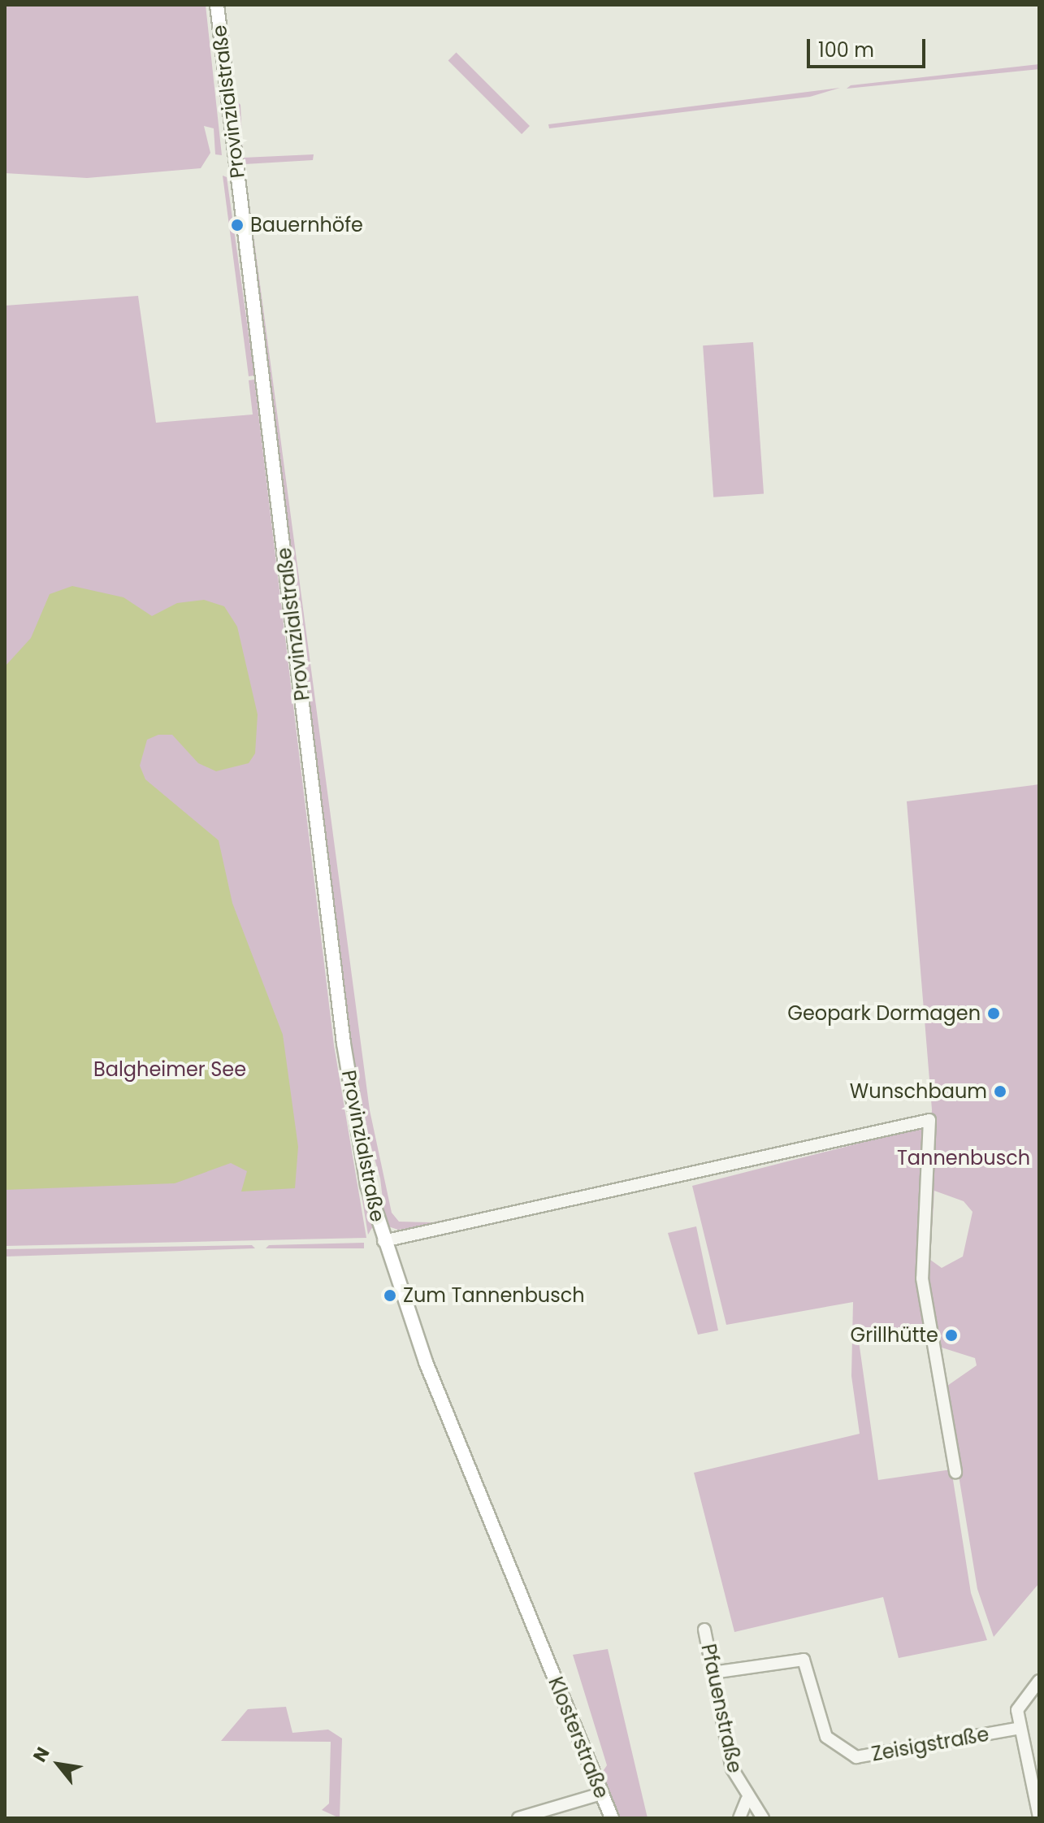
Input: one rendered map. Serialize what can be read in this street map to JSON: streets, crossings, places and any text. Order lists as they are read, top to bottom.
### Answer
{
  "streets": {
    "main road": ["Provinzialstraße", "Klosterstraße"],
    "street": ["Pfauenstraße", "Zeisigstraße"]
  },
  "crossings": [
    ["Provinzialstraße", "Klosterstraße"],
    ["Pfauenstraße", "Zeisigstraße"]
  ],
  "parks": ["Balgheimer See", "Tannenbusch"],
  "places": [
    "Bauernhöfe",
    "Geopark Dormagen",
    "Wunschbaum",
    "Zum Tannenbusch",
    "Grillhütte"
  ],
  "scale_bar": "100 m",
  "north": "top left"
}
